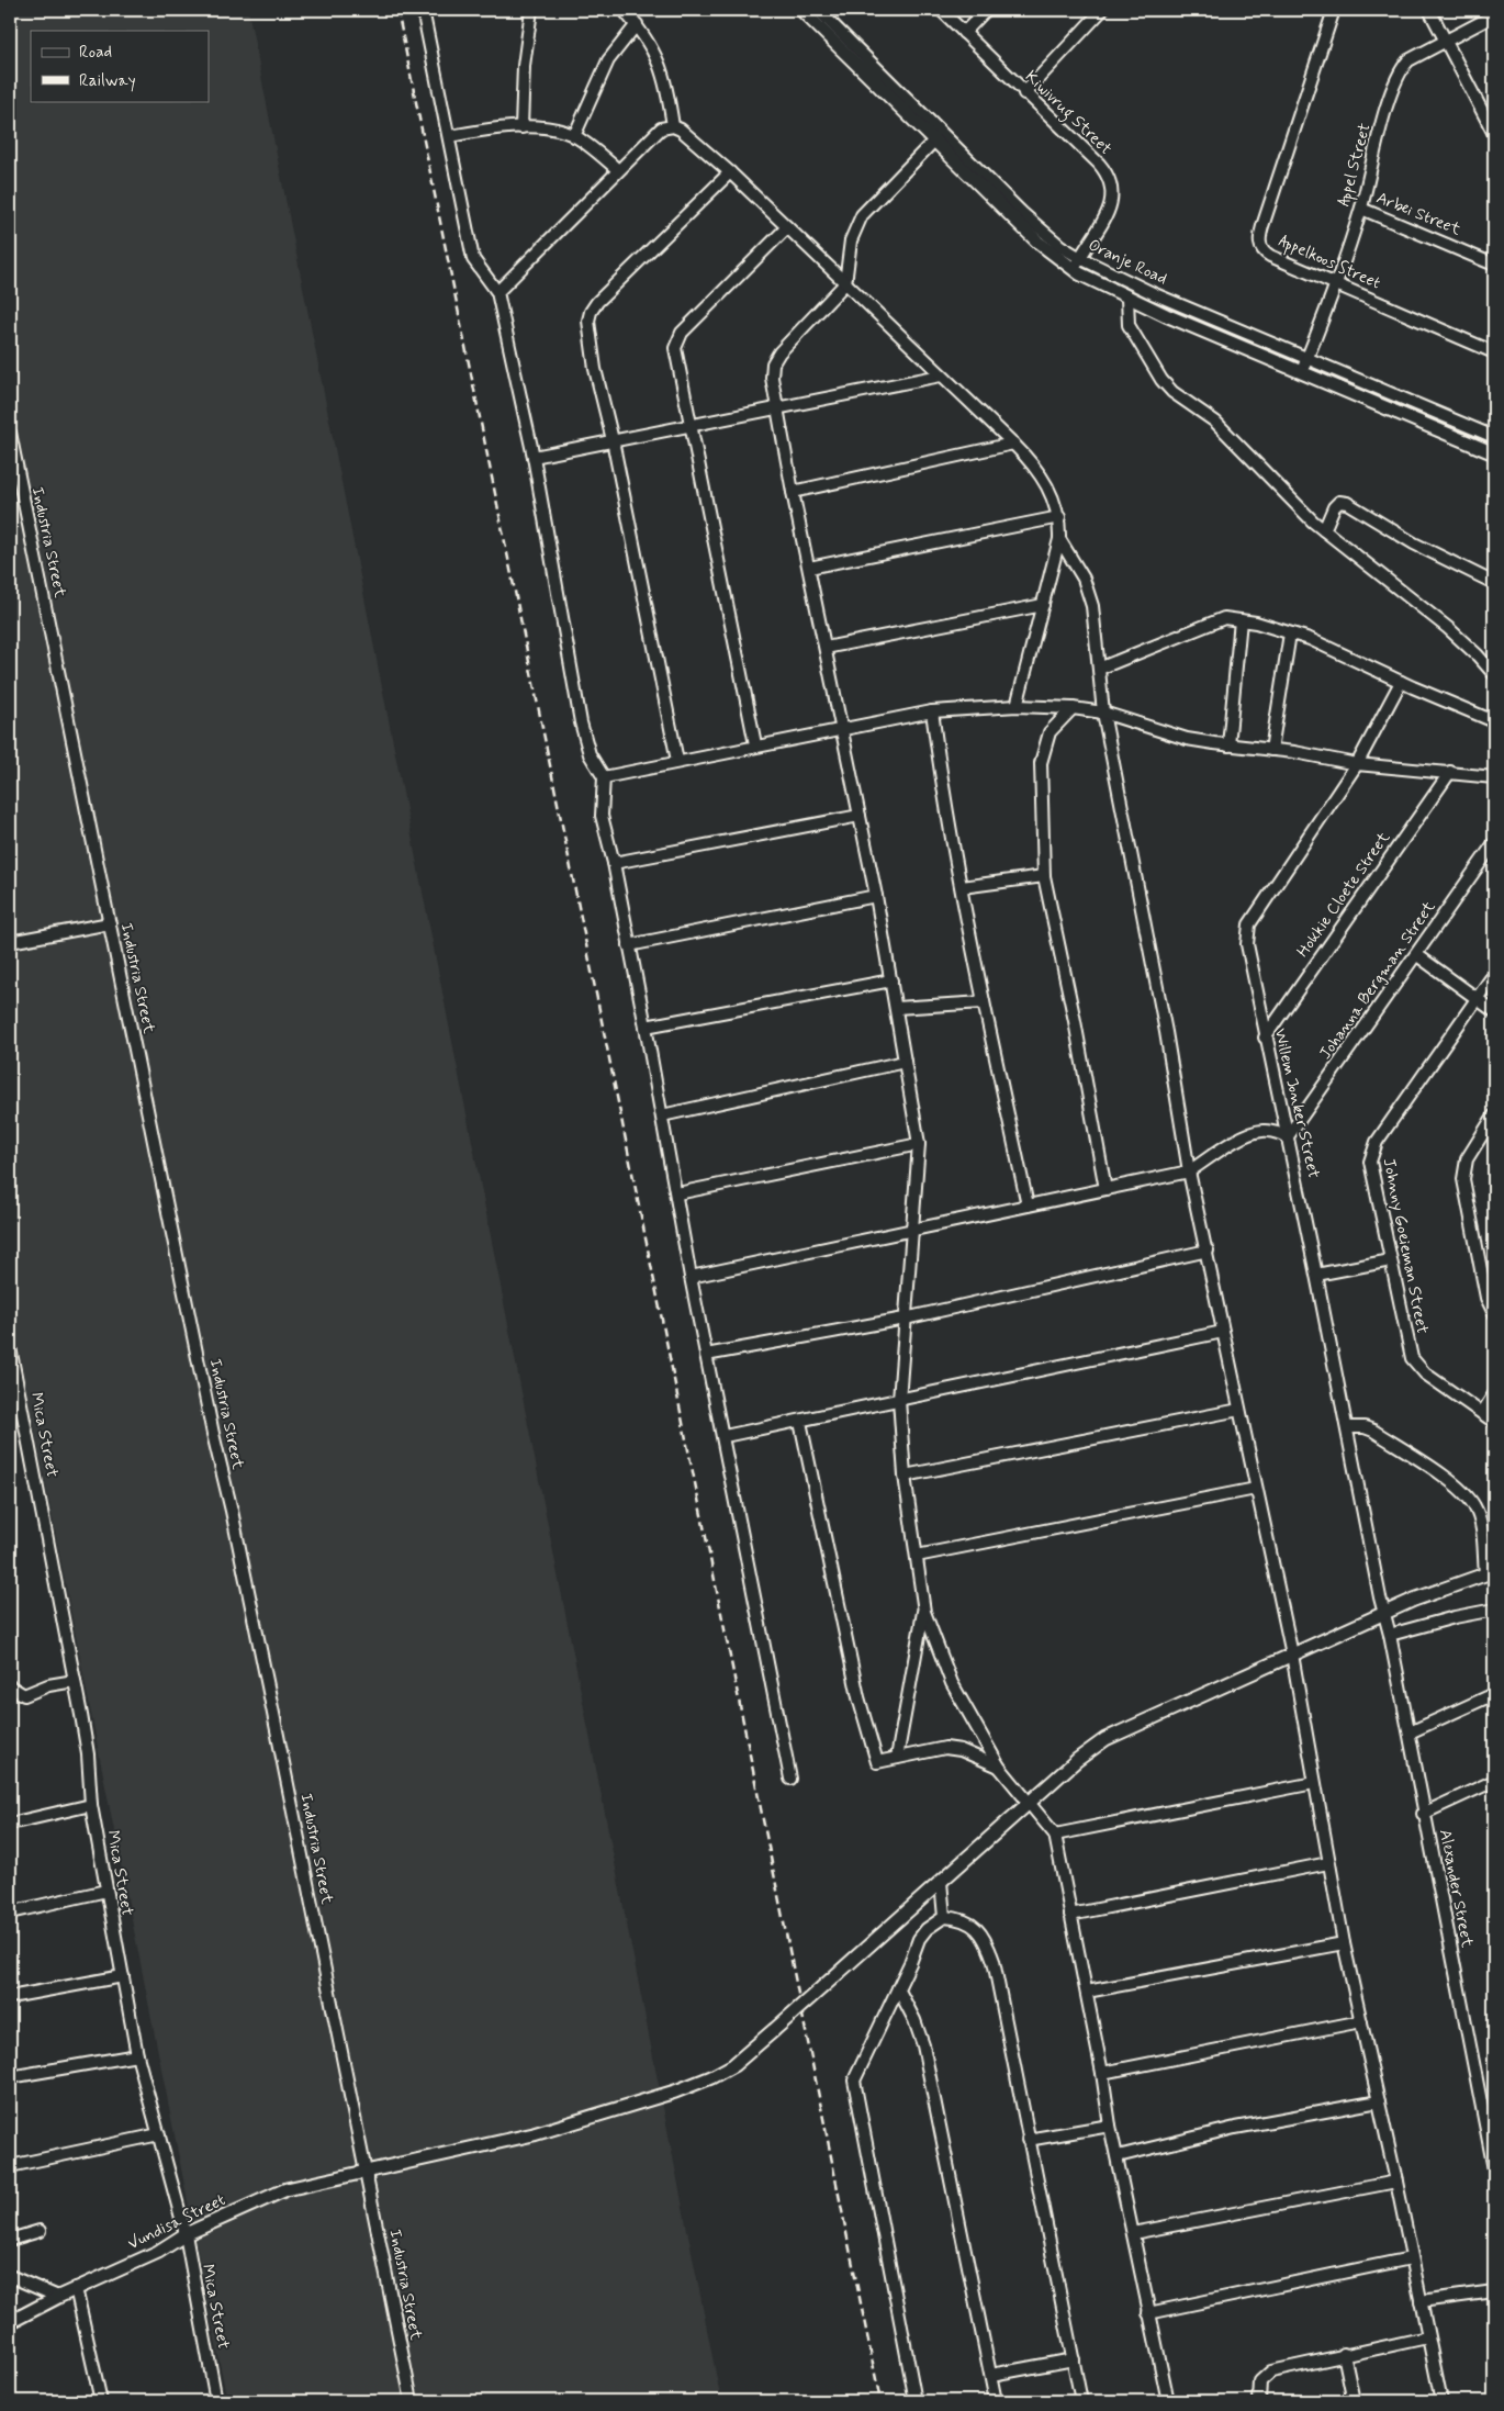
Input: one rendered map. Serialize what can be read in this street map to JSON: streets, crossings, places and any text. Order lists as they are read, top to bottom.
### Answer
{
  "streets": {
    "street": [
      "Kiwivrug Street",
      "Appel Street",
      "Arbei Street",
      "Oranje Road",
      "Appelkoos Street",
      "Industria Street",
      "Hokkie Cloete Street",
      "Johanna Bergman Street",
      "Willem Jonker Street",
      "Johnny Goeieman Street",
      "Mica Street",
      "Alexander Street",
      "Vundisa Street"
    ]
  },
  "crossings": [
    ["Kiwivrug Street", "Oranje Road"],
    ["Appel Street", "Arbei Street"],
    ["Appel Street", "Oranje Road"],
    ["Appel Street", "Appelkoos Street"],
    ["Industria Street", "Vundisa Street"],
    ["Hokkie Cloete Street", "Willem Jonker Street"],
    ["Johanna Bergman Street", "Willem Jonker Street"],
    ["Willem Jonker Street", "Alexander Street"],
    ["Willem Jonker Street", "Vundisa Street"],
    ["Mica Street", "Vundisa Street"],
    ["Alexander Street", "Vundisa Street"]
  ],
  "legend": ["Road", "Railway"]
}
